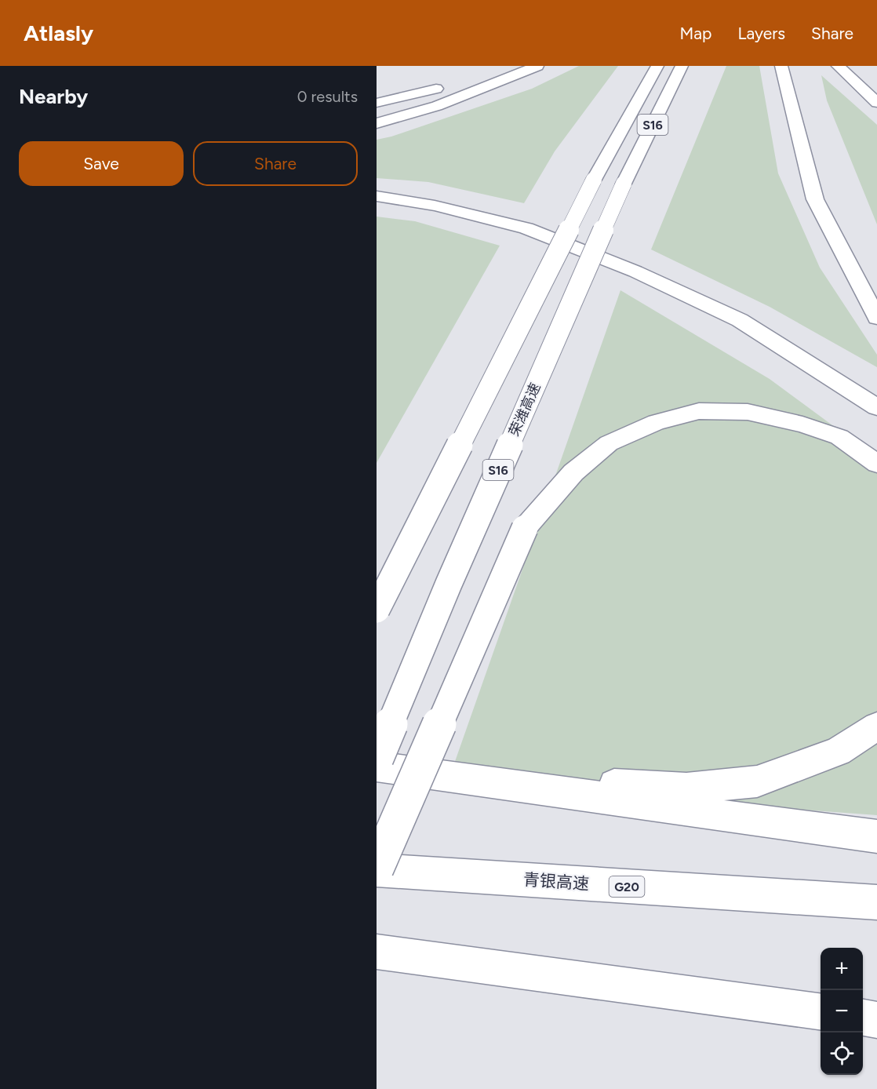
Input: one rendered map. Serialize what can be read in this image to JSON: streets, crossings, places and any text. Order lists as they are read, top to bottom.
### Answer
{
  "streets": {
    "highway": [
      "S16",
      "荣潍高速",
      "青银高速",
      "G20"
    ]
  },
  "page": {
    "header": "Atlasly",
    "nav": ["Map", "Layers", "Share"],
    "heading": ["Nearby", "0 results"],
    "buttons": ["Save", "Share"],
    "map_buttons": ["+", "−"]
  }
}
